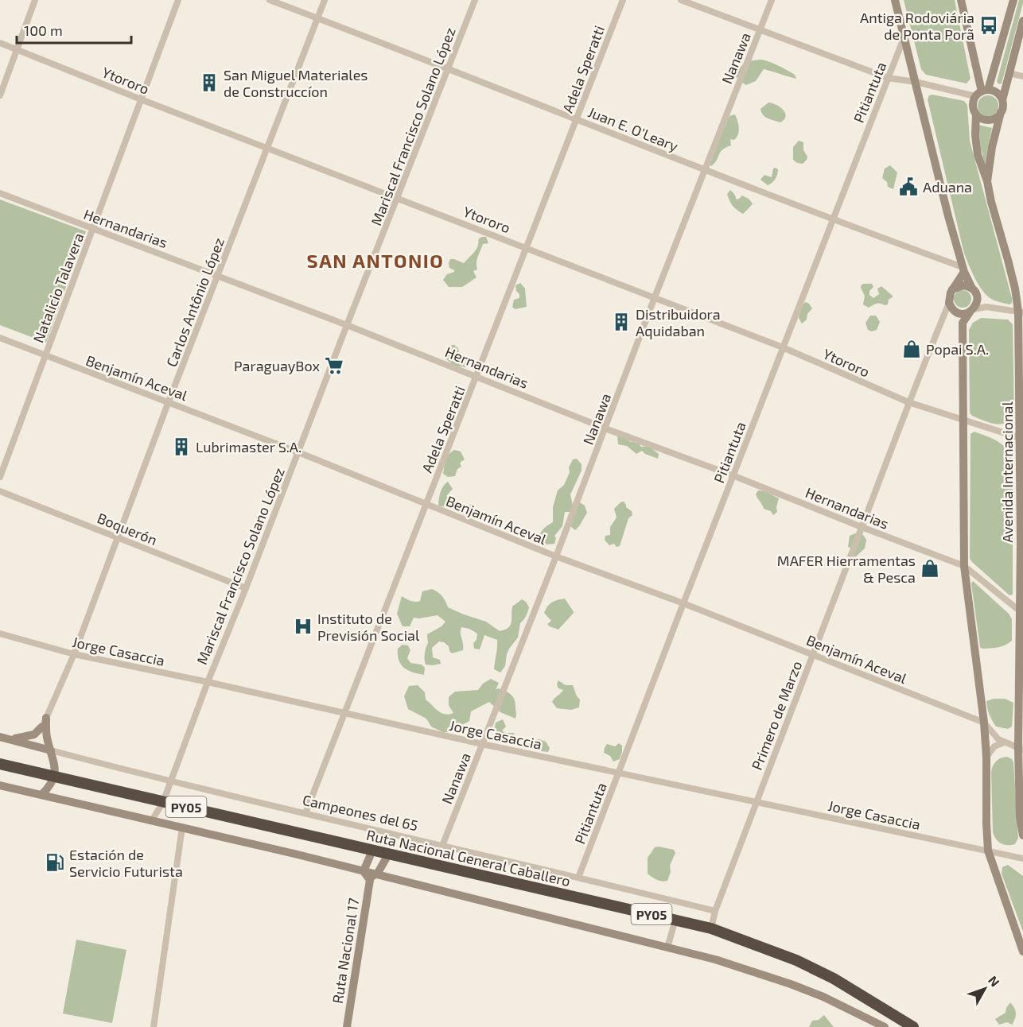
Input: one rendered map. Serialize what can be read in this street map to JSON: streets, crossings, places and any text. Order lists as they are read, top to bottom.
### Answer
{
  "streets": {
    "highway": ["PY05", "Ruta Nacional General Caballero"],
    "main road": ["Avenida Internacional", "Campeones del 65", "Ruta Nacional 17"],
    "street": [
      "Nanawa",
      "Adela Speratti",
      "Ytororo",
      "Pitiantuta",
      "Mariscal Francisco Solano López",
      "Juan E. O'Leary",
      "Hernandarias",
      "Natalicio Talavera",
      "Carlos Antônio López",
      "Benjamín Aceval",
      "Boquerón",
      "Jorge Casaccia",
      "Primero de Marzo"
    ]
  },
  "crossings": [
    ["Nanawa", "Ytororo"],
    ["Nanawa", "Juan E. O'Leary"],
    ["Nanawa", "Hernandarias"],
    ["Nanawa", "Benjamín Aceval"],
    ["Nanawa", "Jorge Casaccia"],
    ["Nanawa", "Campeones del 65"],
    ["Adela Speratti", "Ytororo"],
    ["Adela Speratti", "Juan E. O'Leary"],
    ["Adela Speratti", "Hernandarias"],
    ["Adela Speratti", "Benjamín Aceval"],
    ["Adela Speratti", "Jorge Casaccia"],
    ["Adela Speratti", "Campeones del 65"],
    ["Ytororo", "Pitiantuta"],
    ["Ytororo", "Mariscal Francisco Solano López"],
    ["Ytororo", "Natalicio Talavera"],
    ["Ytororo", "Carlos Antônio López"],
    ["Ytororo", "Avenida Internacional"],
    ["Ytororo", "Primero de Marzo"],
    ["Pitiantuta", "Juan E. O'Leary"],
    ["Pitiantuta", "Hernandarias"],
    ["Pitiantuta", "Benjamín Aceval"],
    ["Pitiantuta", "Jorge Casaccia"],
    ["Pitiantuta", "Campeones del 65"],
    ["Mariscal Francisco Solano López", "Juan E. O'Leary"],
    ["Mariscal Francisco Solano López", "Hernandarias"],
    ["Mariscal Francisco Solano López", "Benjamín Aceval"],
    ["Mariscal Francisco Solano López", "Boquerón"],
    ["Mariscal Francisco Solano López", "Jorge Casaccia"],
    ["Mariscal Francisco Solano López", "Campeones del 65"],
    ["Mariscal Francisco Solano López", "Ruta Nacional General Caballero"],
    ["Juan E. O'Leary", "Carlos Antônio López"],
    ["Hernandarias", "Natalicio Talavera"],
    ["Hernandarias", "Carlos Antônio López"],
    ["Hernandarias", "Avenida Internacional"],
    ["Hernandarias", "Primero de Marzo"],
    ["Natalicio Talavera", "Benjamín Aceval"],
    ["Carlos Antônio López", "Benjamín Aceval"],
    ["Carlos Antônio López", "Boquerón"],
    ["Carlos Antônio López", "Jorge Casaccia"],
    ["Carlos Antônio López", "Campeones del 65"],
    ["Benjamín Aceval", "Primero de Marzo"],
    ["Jorge Casaccia", "Primero de Marzo"],
    ["Primero de Marzo", "Campeones del 65"],
    ["Primero de Marzo", "Ruta Nacional General Caballero"],
    ["Ruta Nacional General Caballero", "Ruta Nacional 17"]
  ],
  "districts": ["SAN ANTONIO"],
  "places": {
    "bus stop": ["Antiga Rodoviária de Ponta Porã"],
    "building": ["San Miguel Materiales de Construccíon", "Distribuidora Aquidaban", "Lubrimaster S.A."],
    "public building": ["Aduana"],
    "shop": ["Popai S.A.", "MAFER Hierramentas & Pesca"],
    "supermarket": ["ParaguayBox"],
    "hospital": ["Instituto de Previsión Social"],
    "fuel station": ["Estación de Servicio Futurista"]
  },
  "scale_bar": "100 m",
  "north": "top right"
}
